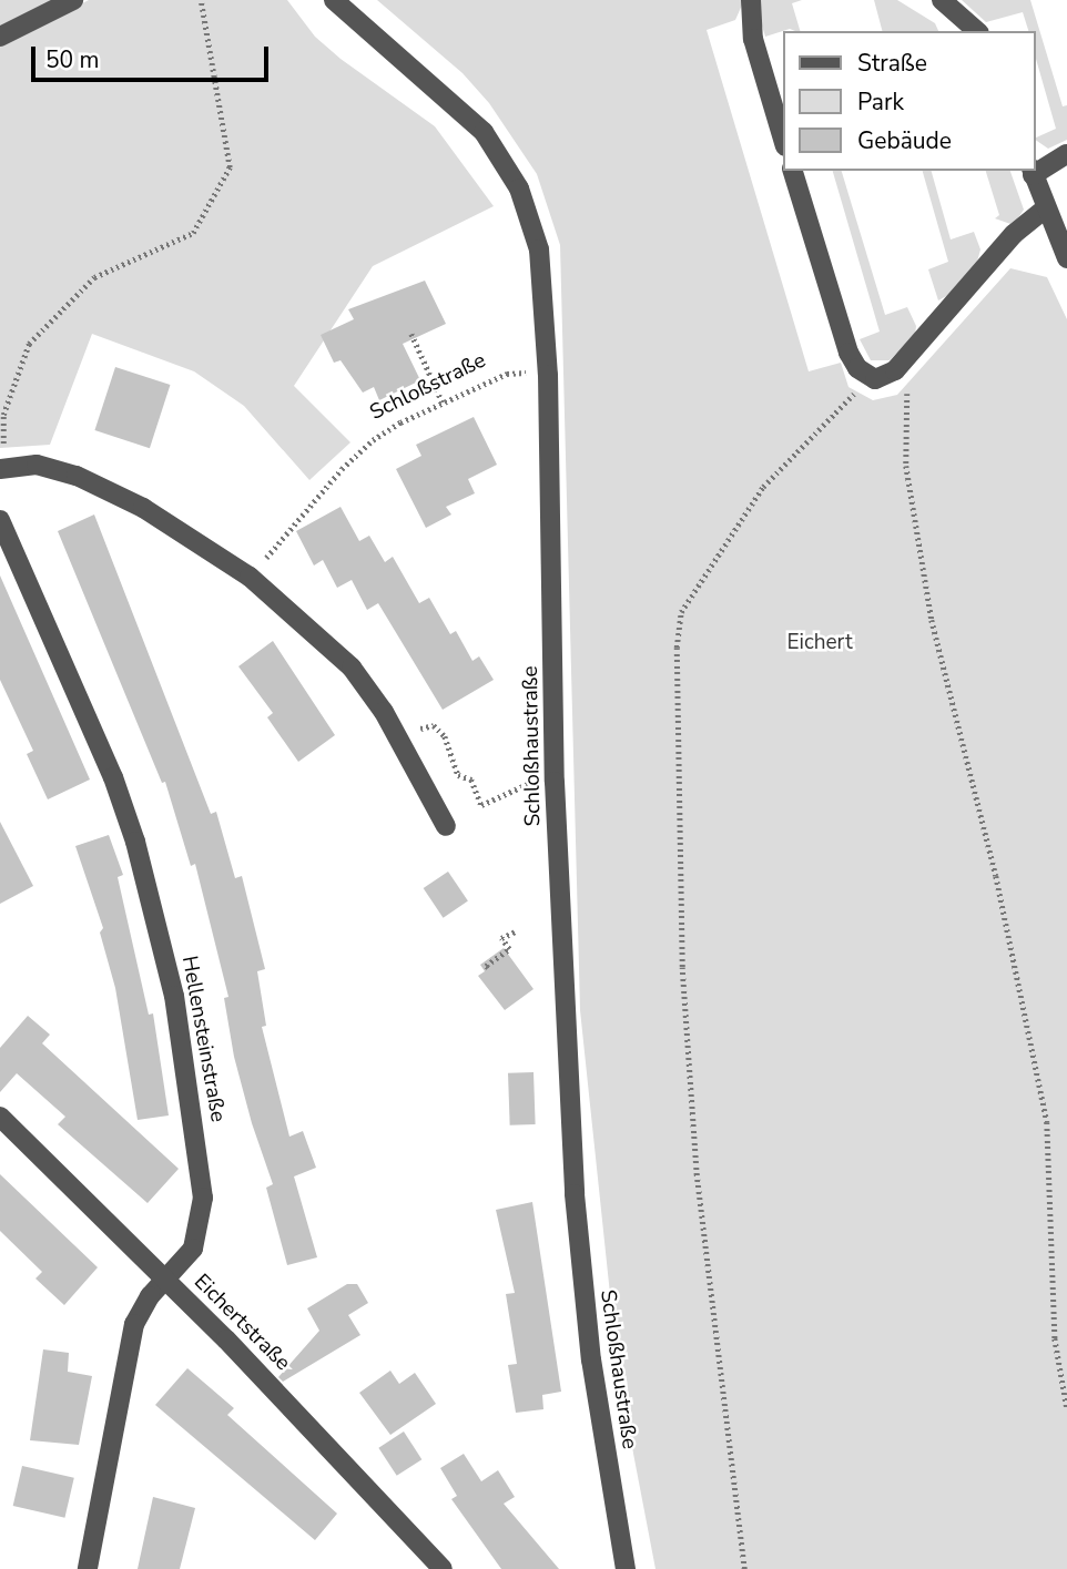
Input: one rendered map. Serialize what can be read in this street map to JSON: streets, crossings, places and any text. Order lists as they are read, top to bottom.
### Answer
{
  "streets": {
    "street": ["Schloßhaustraße", "Hellensteinstraße", "Eichertstraße"],
    "path": ["Schloßstraße"]
  },
  "crossings": [
    ["Schloßstraße", "Schloßhaustraße"],
    ["Hellensteinstraße", "Eichertstraße"]
  ],
  "parks": ["Eichert"],
  "legend": ["Straße", "Park", "Gebäude"],
  "scale_bar": "50 m"
}
